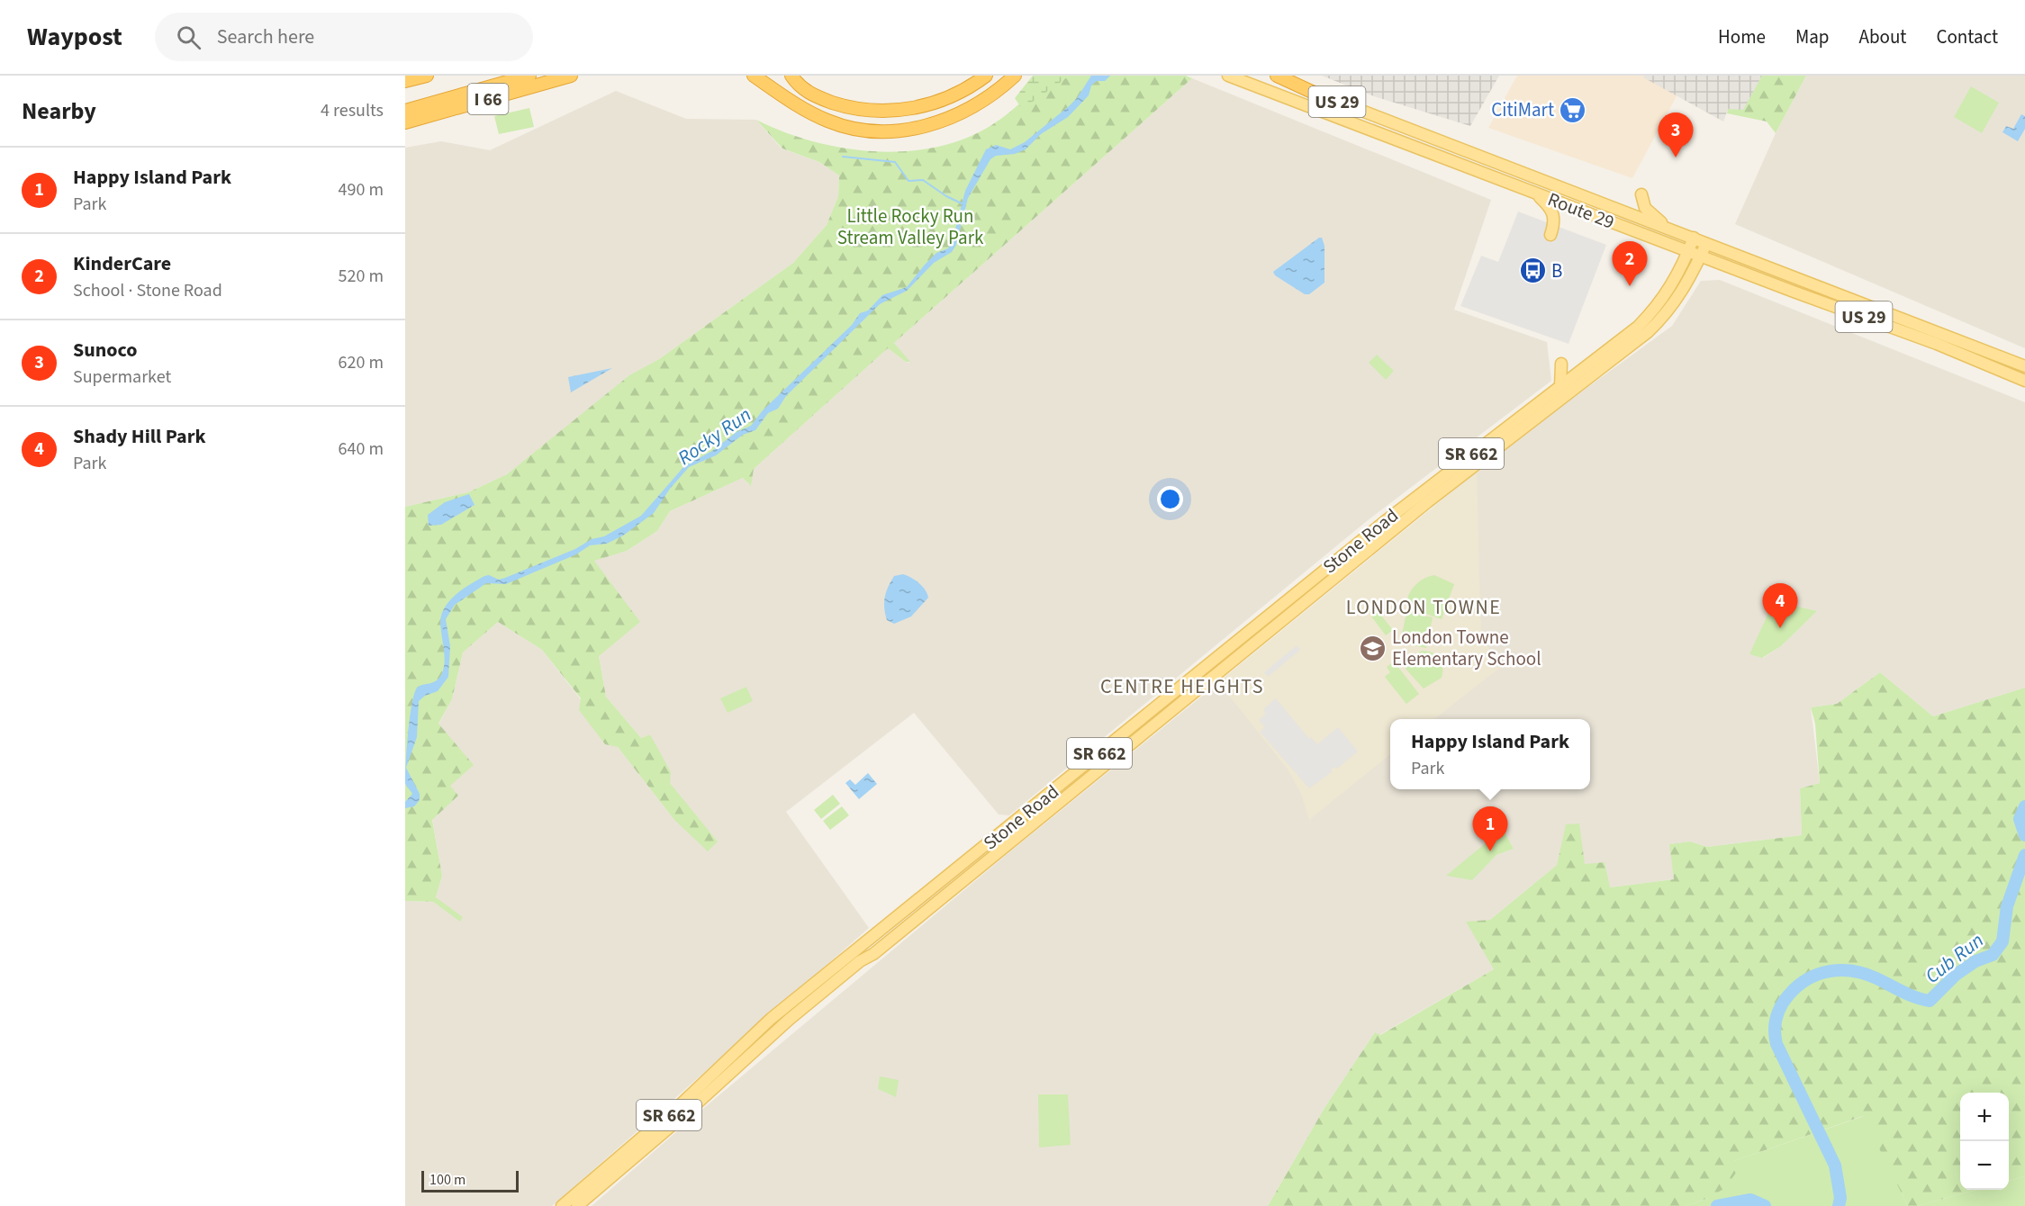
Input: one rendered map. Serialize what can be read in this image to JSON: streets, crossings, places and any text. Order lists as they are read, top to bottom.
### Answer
{
  "streets": {
    "highway": ["I 66"],
    "main road": [
      "US 29",
      "Route 29",
      "SR 662",
      "Stone Road"
    ]
  },
  "crossings": [
    ["Route 29", "Stone Road"]
  ],
  "districts": ["LONDON TOWNE", "CENTRE HEIGHTS"],
  "water": ["Rocky Run", "Cub Run"],
  "parks": ["Little Rocky Run Stream Valley Park"],
  "places": {
    "supermarket": ["CitiMart"],
    "bus stop": ["B"],
    "school or university": ["London Towne Elementary School"]
  },
  "scale_bar": "100 m",
  "page": {
    "header": "Waypost",
    "search": "Search here",
    "nav": [
      "Home",
      "Map",
      "About",
      "Contact"
    ],
    "heading": ["Nearby", "4 results"],
    "pins": [
      "3",
      "2",
      "4",
      "1"
    ],
    "list": [
      {
        "mark": "1",
        "name": "Happy Island Park",
        "note": "Park",
        "value": "490 m"
      },
      {
        "mark": "2",
        "name": "KinderCare",
        "note": "School · Stone Road",
        "value": "520 m"
      },
      {
        "mark": "3",
        "name": "Sunoco",
        "note": "Supermarket",
        "value": "620 m"
      },
      {
        "mark": "4",
        "name": "Shady Hill Park",
        "note": "Park",
        "value": "640 m"
      }
    ],
    "popup": ["Happy Island Park", "Park"],
    "map_buttons": ["+", "−"],
    "scale": "100 m"
  }
}
